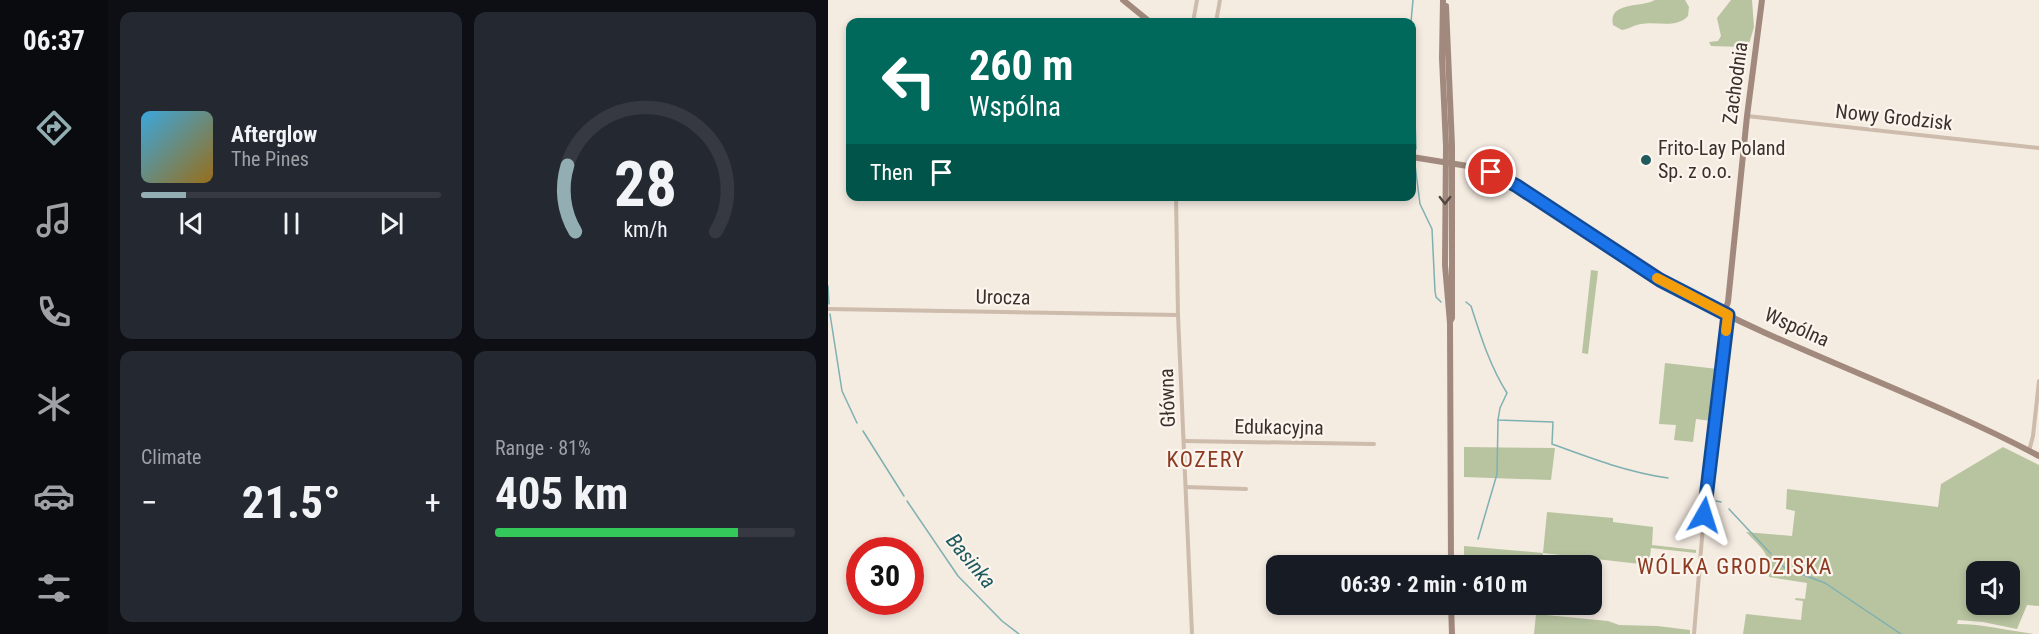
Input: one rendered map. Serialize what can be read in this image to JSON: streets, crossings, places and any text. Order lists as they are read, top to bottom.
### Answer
{
  "streets": {
    "street": [
      "Zachodnia",
      "Nowy Grodzisk",
      "Urocza",
      "Wspólna",
      "Główna",
      "Edukacyjna"
    ]
  },
  "crossings": [
    ["Zachodnia", "Nowy Grodzisk"],
    ["Zachodnia", "Wspólna"],
    ["Urocza", "Główna"],
    ["Główna", "Edukacyjna"]
  ],
  "districts": ["KOZERY", "WÓLKA GRODZISKA"],
  "water": ["Basinka"],
  "places": ["Frito-Lay Poland Sp. z o.o."],
  "page": {
    "tabs": "06:37",
    "turn": ["260 m", "Wspólna"],
    "song": ["Afterglow", "The Pines"],
    "then": "Then",
    "tile": [
      "Climate",
      ["Range · 81%", "405 km"]
    ],
    "heat": ["−", "21.5°", "+"],
    "limit": "30",
    "trip": "06:39 · 2 min · 610 m",
    "gauge": ["28", "km/h"]
  }
}
